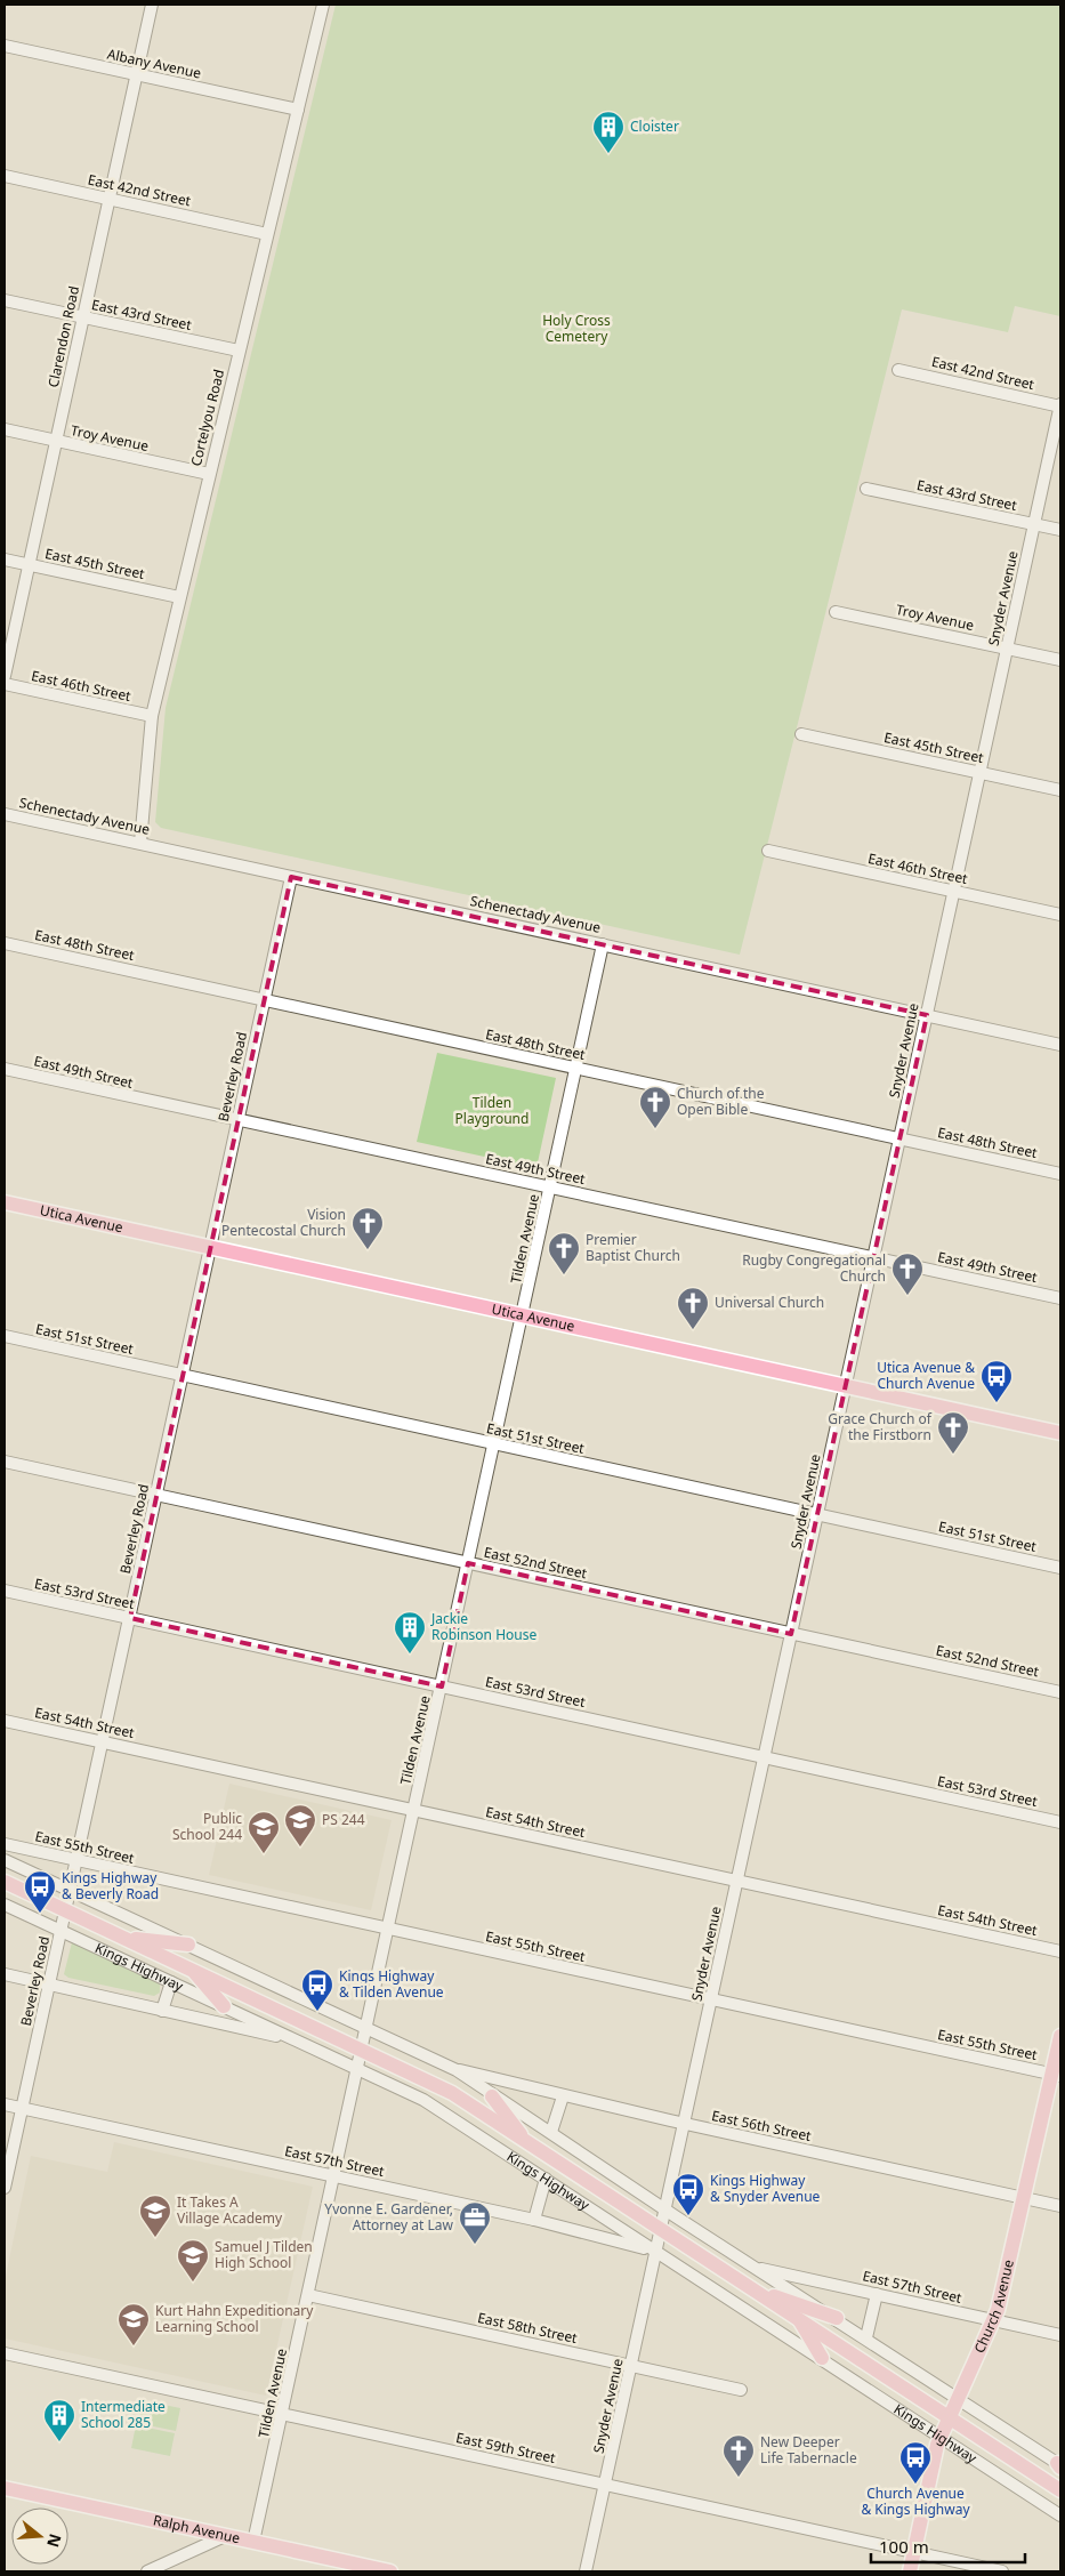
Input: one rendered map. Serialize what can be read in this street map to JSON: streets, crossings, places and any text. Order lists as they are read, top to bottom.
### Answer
{
  "streets": {
    "main road": [
      "Utica Avenue",
      "Kings Highway",
      "Church Avenue",
      "Ralph Avenue"
    ],
    "street": [
      "Albany Avenue",
      "East 42nd Street",
      "East 43rd Street",
      "Clarendon Road",
      "Cortelyou Road",
      "Troy Avenue",
      "East 45th Street",
      "Snyder Avenue",
      "East 46th Street",
      "Schenectady Avenue",
      "East 48th Street",
      "East 49th Street",
      "Beverley Road",
      "Tilden Avenue",
      "East 51st Street",
      "East 52nd Street",
      "East 53rd Street",
      "East 54th Street",
      "East 55th Street",
      "East 56th Street",
      "East 57th Street",
      "East 58th Street",
      "East 59th Street"
    ]
  },
  "crossings": [
    ["Albany Avenue", "Clarendon Road"],
    ["Albany Avenue", "Cortelyou Road"],
    ["East 42nd Street", "Clarendon Road"],
    ["East 42nd Street", "Cortelyou Road"],
    ["East 42nd Street", "Snyder Avenue"],
    ["East 43rd Street", "Clarendon Road"],
    ["East 43rd Street", "Cortelyou Road"],
    ["East 43rd Street", "Snyder Avenue"],
    ["Clarendon Road", "Troy Avenue"],
    ["Clarendon Road", "East 45th Street"],
    ["Cortelyou Road", "Troy Avenue"],
    ["Cortelyou Road", "East 45th Street"],
    ["Cortelyou Road", "East 46th Street"],
    ["Cortelyou Road", "Schenectady Avenue"],
    ["Troy Avenue", "Snyder Avenue"],
    ["East 45th Street", "Snyder Avenue"],
    ["Snyder Avenue", "East 46th Street"],
    ["Snyder Avenue", "Schenectady Avenue"],
    ["Snyder Avenue", "East 48th Street"],
    ["Snyder Avenue", "East 49th Street"],
    ["Snyder Avenue", "Utica Avenue"],
    ["Snyder Avenue", "East 51st Street"],
    ["Snyder Avenue", "East 52nd Street"],
    ["Snyder Avenue", "East 53rd Street"],
    ["Snyder Avenue", "East 54th Street"],
    ["Snyder Avenue", "East 55th Street"],
    ["Snyder Avenue", "Kings Highway"],
    ["Snyder Avenue", "East 56th Street"],
    ["Snyder Avenue", "East 57th Street"],
    ["Snyder Avenue", "East 58th Street"],
    ["Snyder Avenue", "East 59th Street"],
    ["Schenectady Avenue", "Beverley Road"],
    ["Schenectady Avenue", "Tilden Avenue"],
    ["East 48th Street", "Beverley Road"],
    ["East 48th Street", "Tilden Avenue"],
    ["East 49th Street", "Beverley Road"],
    ["East 49th Street", "Tilden Avenue"],
    ["Beverley Road", "Utica Avenue"],
    ["Beverley Road", "East 51st Street"],
    ["Beverley Road", "East 52nd Street"],
    ["Beverley Road", "East 53rd Street"],
    ["Beverley Road", "East 54th Street"],
    ["Beverley Road", "East 55th Street"],
    ["Beverley Road", "Kings Highway"],
    ["Beverley Road", "East 57th Street"],
    ["Utica Avenue", "Tilden Avenue"],
    ["Tilden Avenue", "East 51st Street"],
    ["Tilden Avenue", "East 52nd Street"],
    ["Tilden Avenue", "East 53rd Street"],
    ["Tilden Avenue", "East 54th Street"],
    ["Tilden Avenue", "East 55th Street"],
    ["Tilden Avenue", "Kings Highway"],
    ["Tilden Avenue", "East 57th Street"],
    ["Tilden Avenue", "East 58th Street"],
    ["Tilden Avenue", "East 59th Street"],
    ["Tilden Avenue", "Ralph Avenue"],
    ["East 55th Street", "Church Avenue"],
    ["Kings Highway", "East 57th Street"],
    ["Kings Highway", "Church Avenue"],
    ["East 56th Street", "Church Avenue"],
    ["East 57th Street", "Church Avenue"],
    ["Church Avenue", "East 59th Street"]
  ],
  "parks": ["Holy Cross Cemetery", "Tilden Playground"],
  "places": {
    "building": ["Cloister", "Jackie Robinson House", "Intermediate School 285"],
    "church": [
      "Church of the Open Bible",
      "Vision Pentecostal Church",
      "Premier Baptist Church",
      "Rugby Congregational Church",
      "Universal Church",
      "Grace Church of the Firstborn",
      "New Deeper Life Tabernacle"
    ],
    "bus stop": [
      "Utica Avenue & Church Avenue",
      "Kings Highway & Beverly Road",
      "Kings Highway & Tilden Avenue",
      "Kings Highway & Snyder Avenue",
      "Church Avenue & Kings Highway"
    ],
    "school or university": [
      "PS 244",
      "Public School 244",
      "It Takes A Village Academy",
      "Samuel J Tilden High School",
      "Kurt Hahn Expeditionary Learning School"
    ],
    "office": ["Yvonne E. Gardener, Attorney at Law"]
  },
  "scale_bar": "100 m",
  "north": "right"
}
